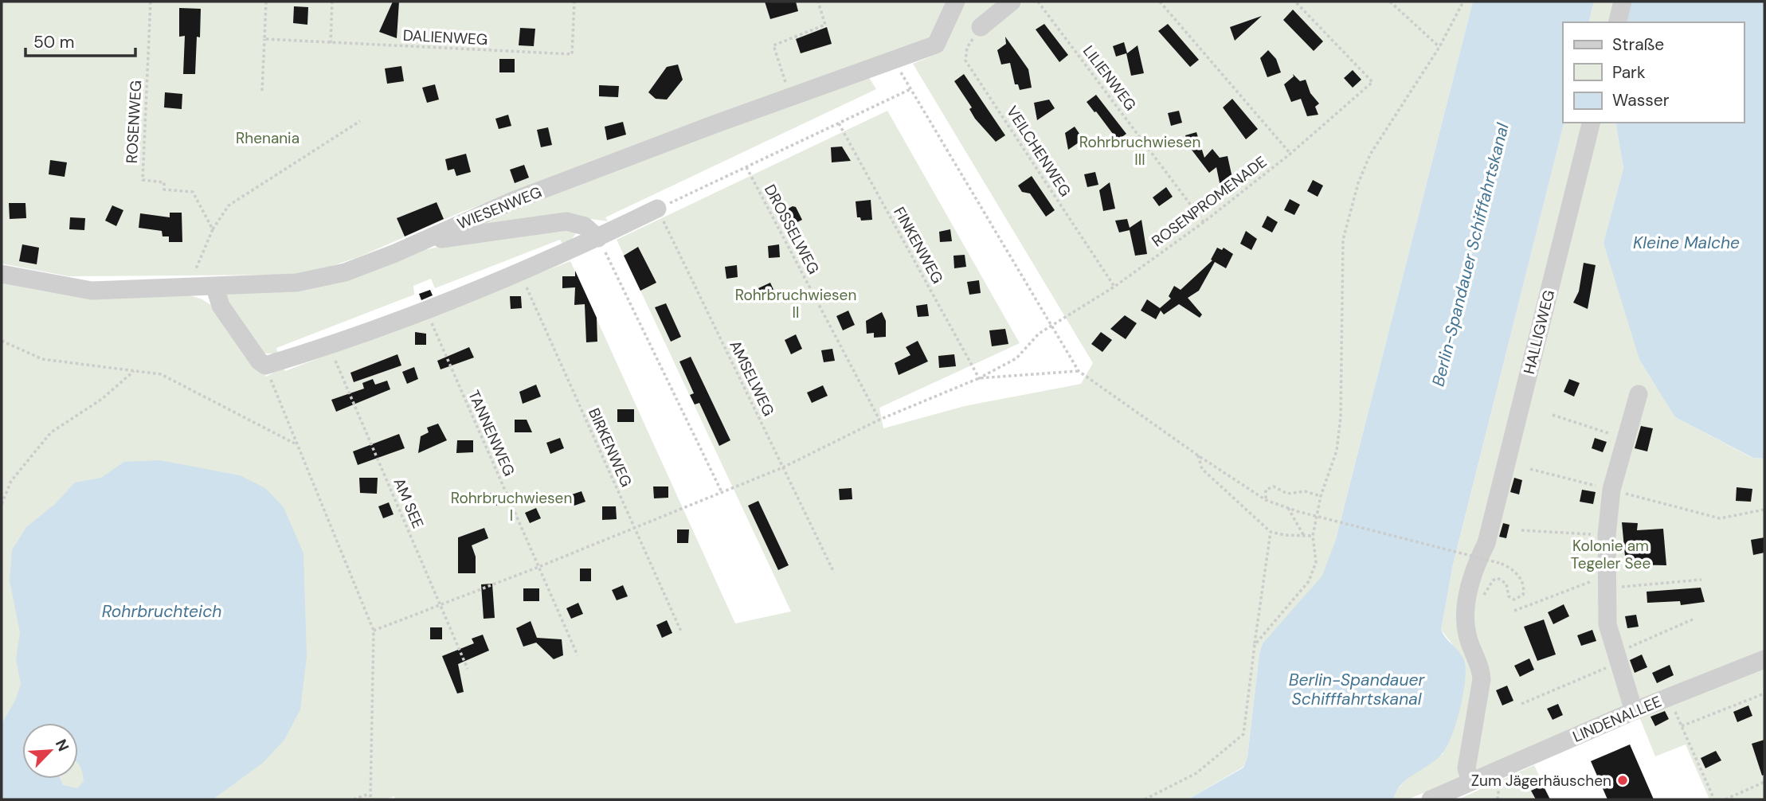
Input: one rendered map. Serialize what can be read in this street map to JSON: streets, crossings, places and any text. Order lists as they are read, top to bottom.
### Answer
{
  "streets": {
    "lane": ["WIESENWEG", "HALLIGWEG", "LINDENALLEE"],
    "path": [
      "DALIENWEG",
      "LILIENWEG",
      "ROSENWEG",
      "VEILCHENWEG",
      "ROSENPROMENADE",
      "DROSSELWEG",
      "FINKENWEG",
      "AMSELWEG",
      "TANNENWEG",
      "BIRKENWEG",
      "AM SEE"
    ]
  },
  "crossings": [
    ["LILIENWEG", "ROSENPROMENADE"],
    ["VEILCHENWEG", "ROSENPROMENADE"],
    ["ROSENPROMENADE", "FINKENWEG"]
  ],
  "water": ["Kleine Malche", "Berlin-Spandauer Schifffahrtskanal", "Rohrbruchteich"],
  "parks": [
    "Rhenania",
    "Rohrbruchwiesen III",
    "Rohrbruchwiesen II",
    "Rohrbruchwiesen I",
    "Kolonie am Tegeler See"
  ],
  "places": ["Zum Jägerhäuschen"],
  "legend": ["Straße", "Park", "Wasser"],
  "scale_bar": "50 m",
  "north": "top right"
}
